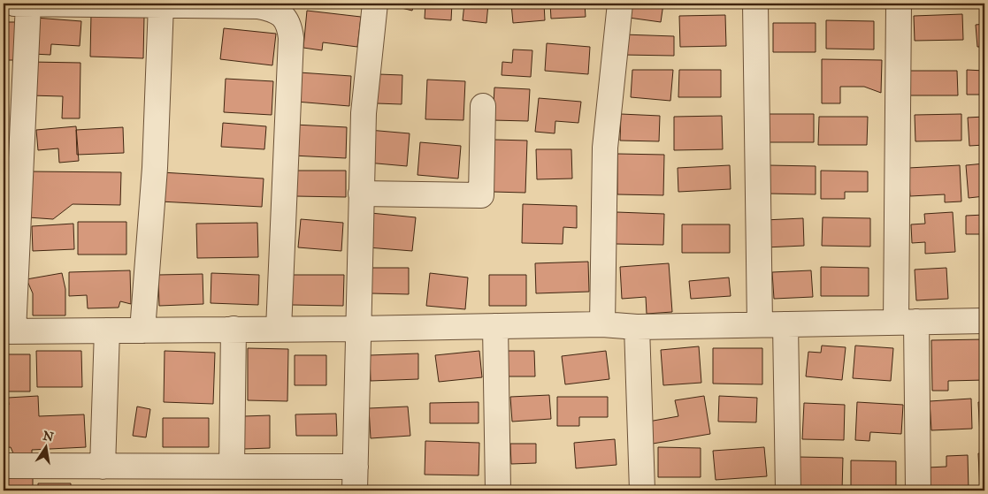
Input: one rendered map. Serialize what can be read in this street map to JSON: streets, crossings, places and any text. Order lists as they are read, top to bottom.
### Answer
{
  "north": "top"
}
